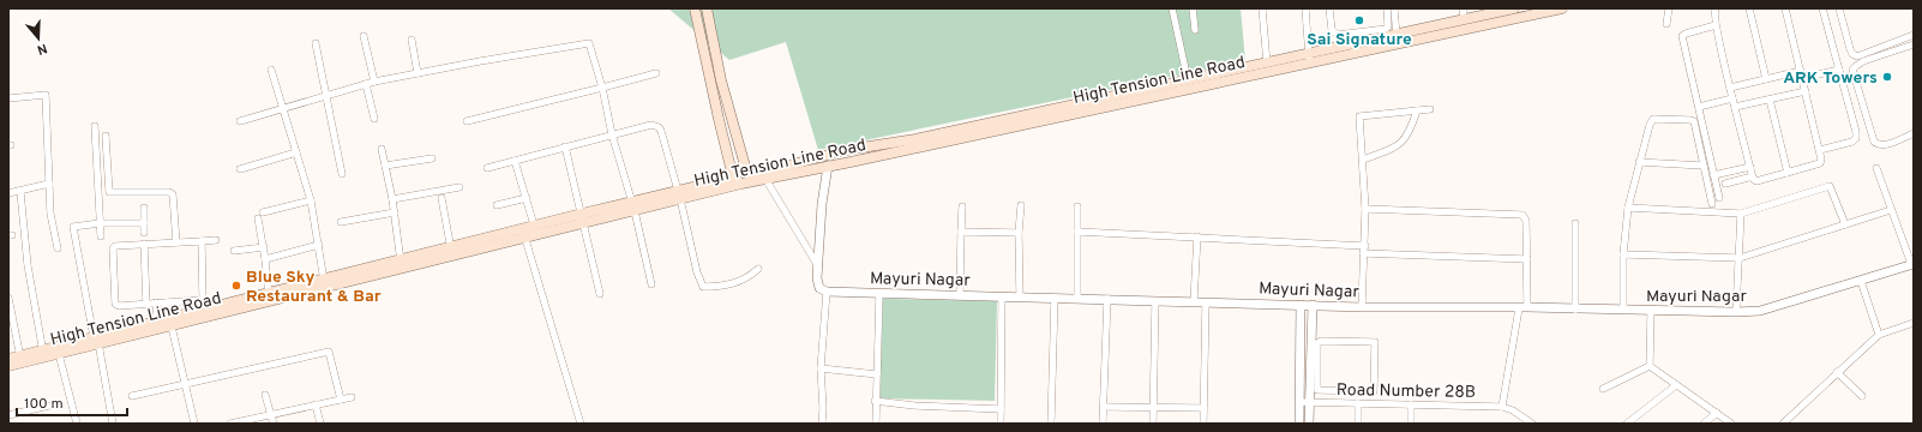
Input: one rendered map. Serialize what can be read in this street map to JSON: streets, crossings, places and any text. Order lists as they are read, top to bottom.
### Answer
{
  "streets": {
    "main road": ["High Tension Line Road"],
    "street": ["Mayuri Nagar", "Road Number 28B"]
  },
  "places": ["Sai Signature", "ARK Towers", "Blue Sky Restaurant & Bar"],
  "scale_bar": "100 m",
  "north": "bottom"
}
